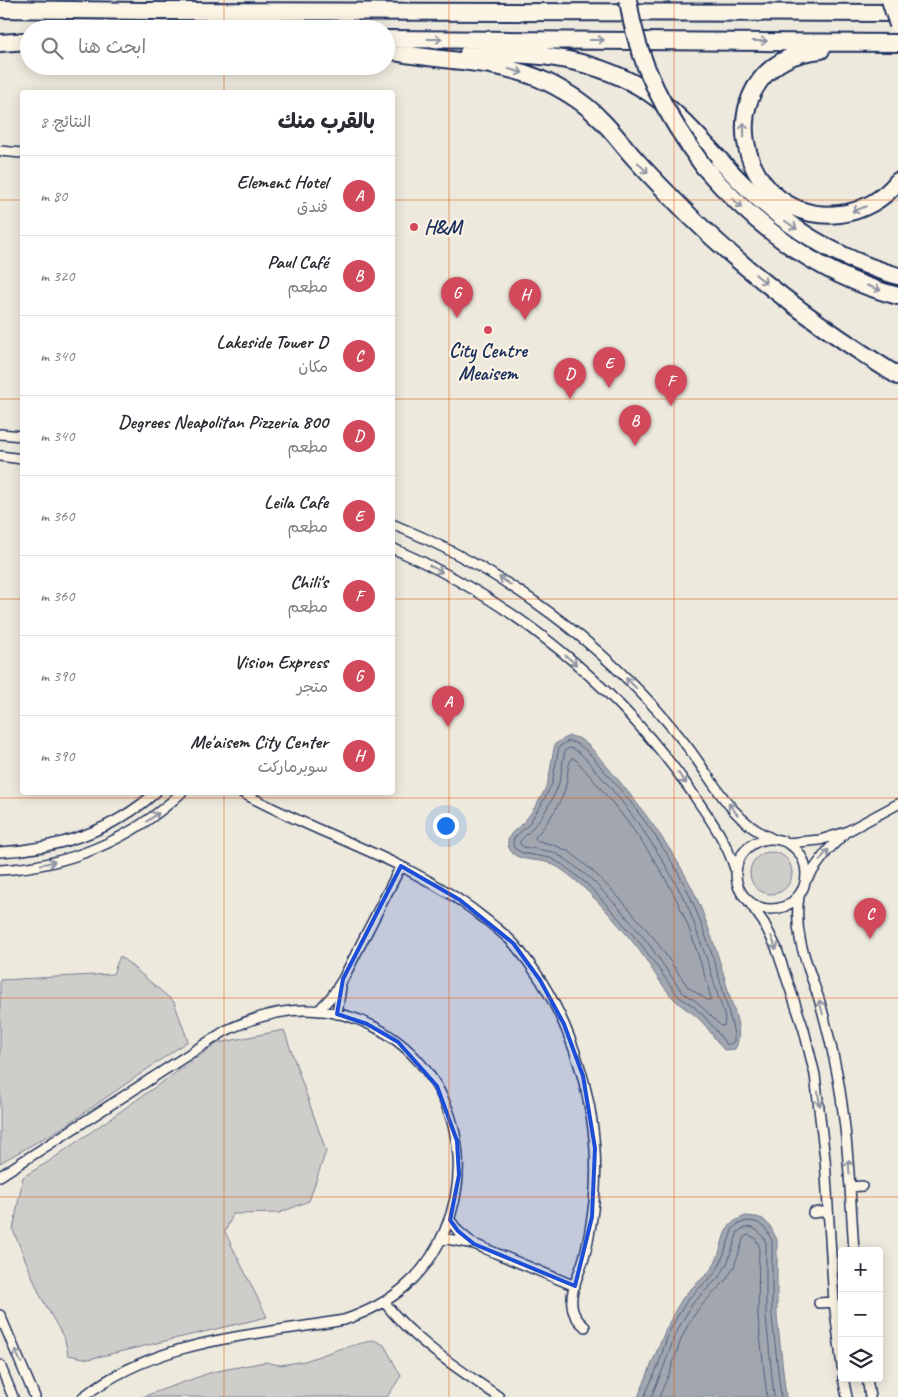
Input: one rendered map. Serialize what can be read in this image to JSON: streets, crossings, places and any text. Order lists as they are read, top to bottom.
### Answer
{
  "places": ["H&M", "City Centre Meaisem"],
  "page": {
    "search": "ابحث هنا",
    "heading": ["بالقرب منك", "النتائج: 8"],
    "list": [
      {
        "mark": "A",
        "name": "Element Hotel",
        "note": "فندق",
        "value": "80 m"
      },
      {
        "mark": "B",
        "name": "Paul Café",
        "note": "مطعم",
        "value": "320 m"
      },
      {
        "mark": "C",
        "name": "Lakeside Tower D",
        "note": "مكان",
        "value": "340 m"
      },
      {
        "mark": "D",
        "name": "800 Degrees Neapolitan Pizzeria",
        "note": "مطعم",
        "value": "340 m"
      },
      {
        "mark": "E",
        "name": "Leila Cafe",
        "note": "مطعم",
        "value": "360 m"
      },
      {
        "mark": "F",
        "name": "Chili's",
        "note": "مطعم",
        "value": "360 m"
      },
      {
        "mark": "G",
        "name": "Vision Express",
        "note": "متجر",
        "value": "390 m"
      },
      {
        "mark": "H",
        "name": "Me'aisem City Center",
        "note": "سوبرماركت",
        "value": "390 m"
      }
    ],
    "pins": [
      "G",
      "H",
      "E",
      "D",
      "F",
      "B",
      "A",
      "C"
    ],
    "map_buttons": ["+", "−"]
  }
}
